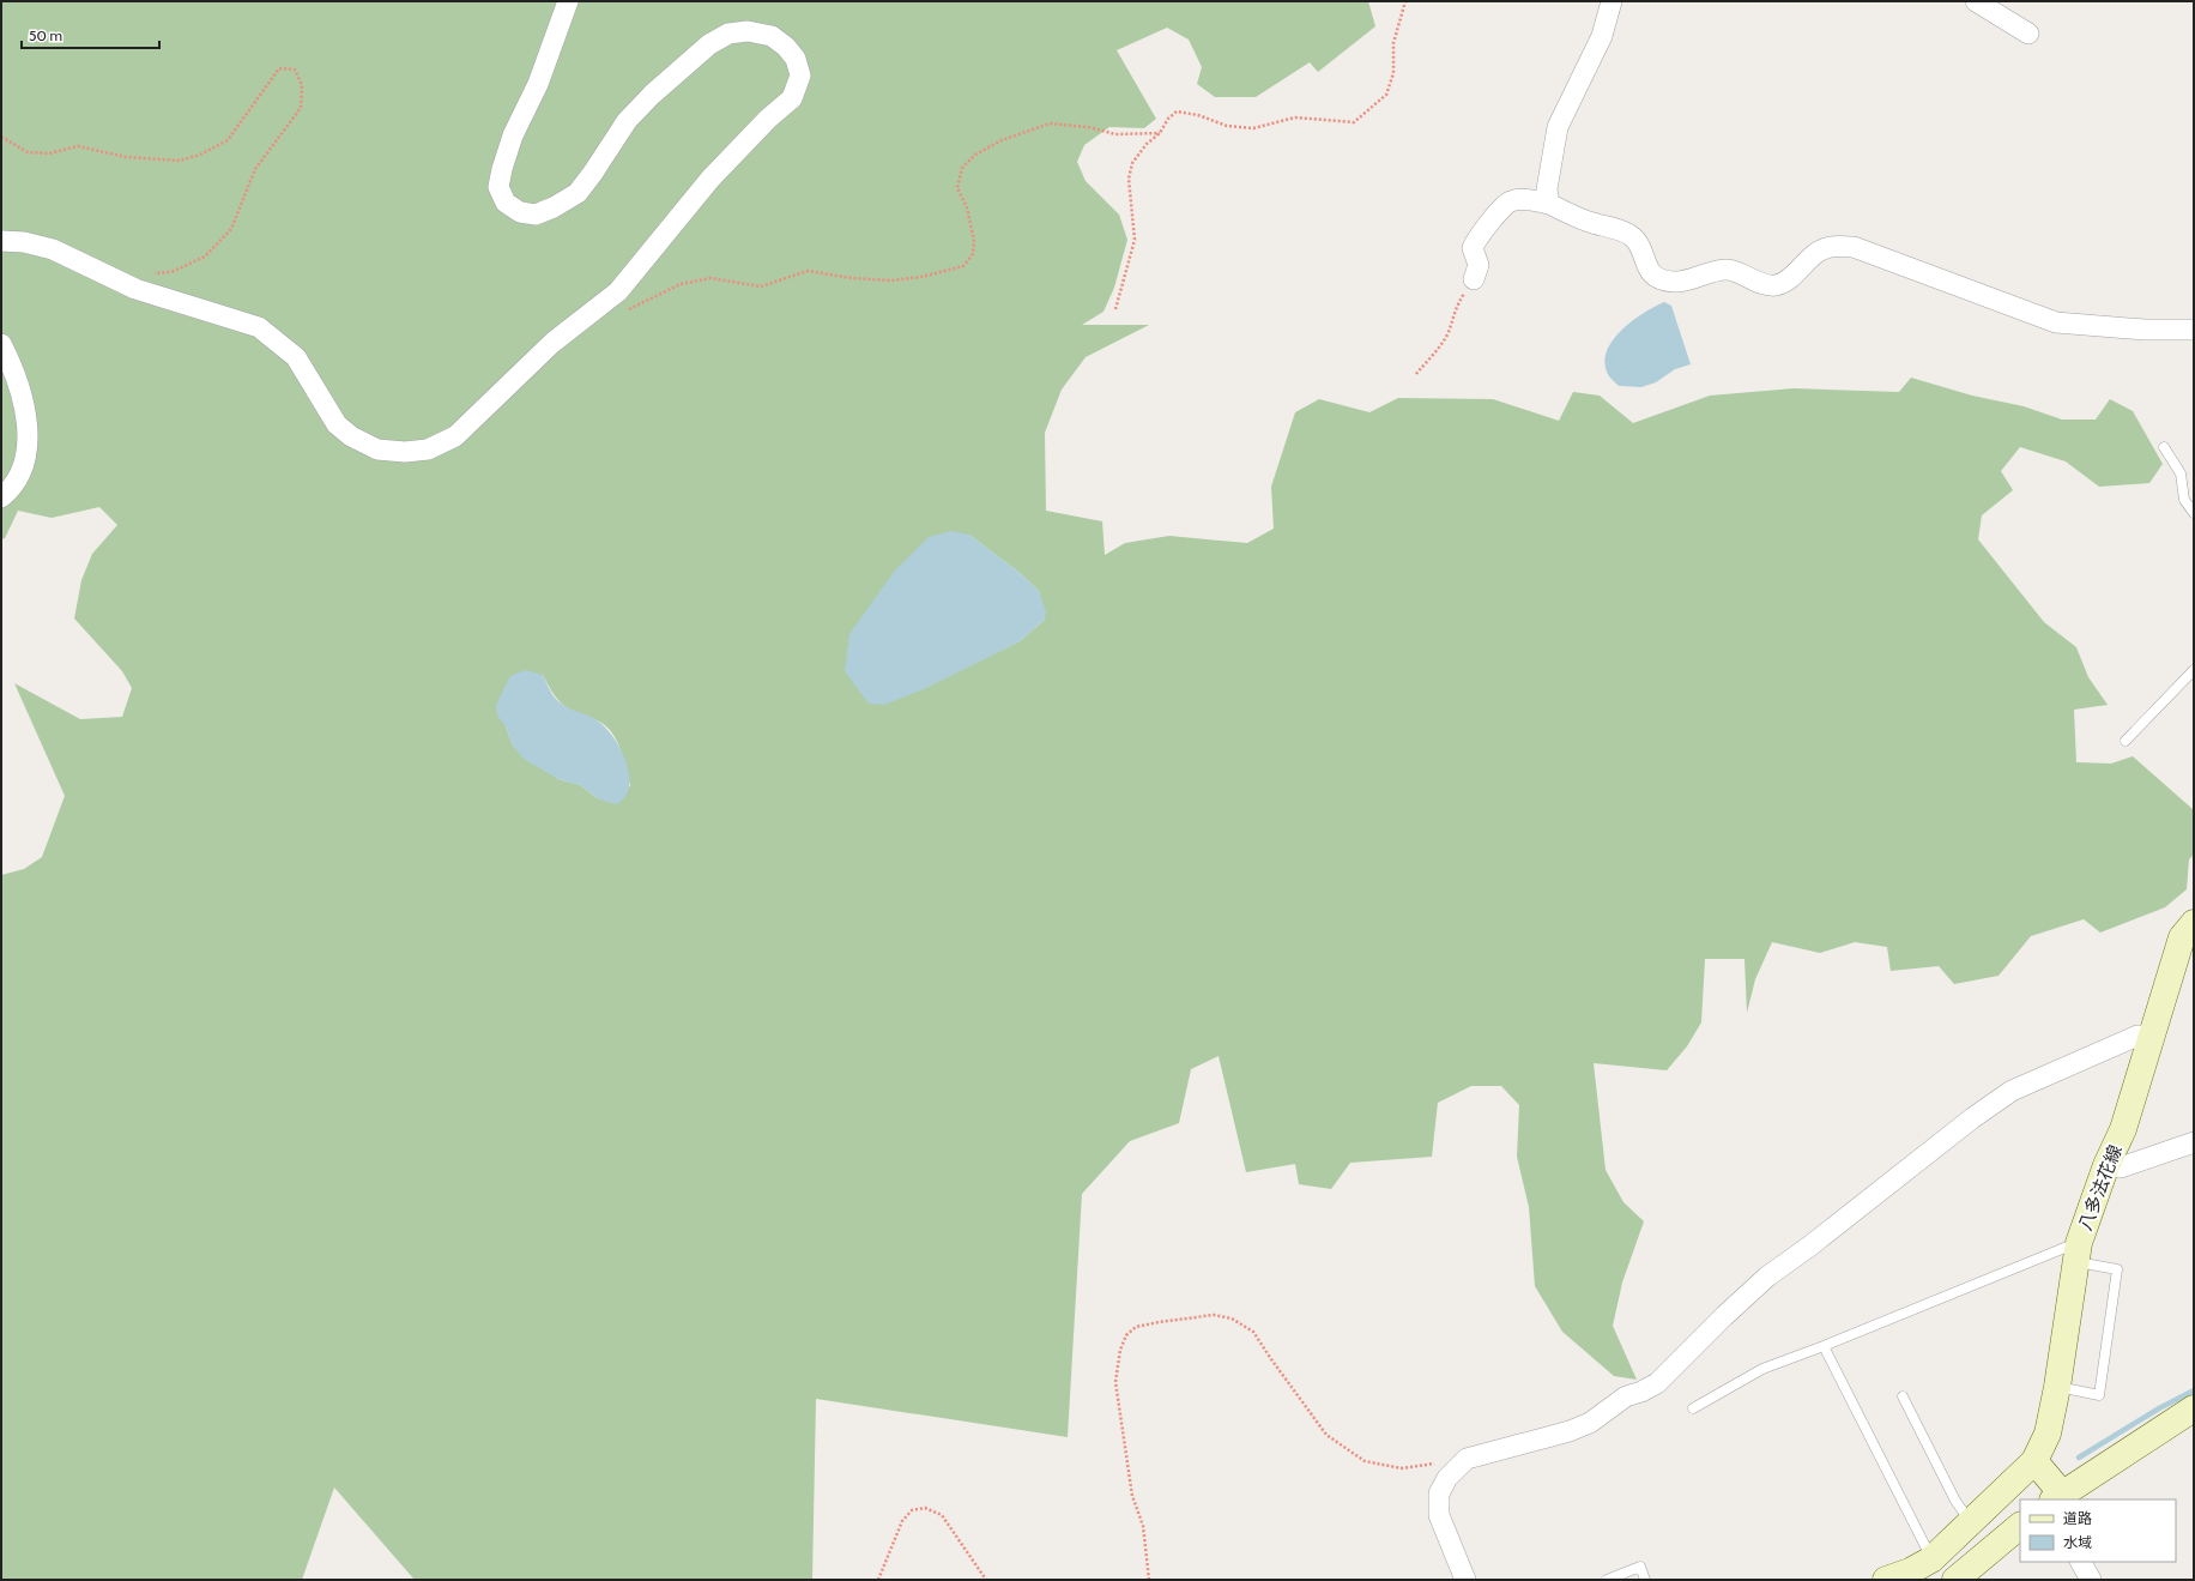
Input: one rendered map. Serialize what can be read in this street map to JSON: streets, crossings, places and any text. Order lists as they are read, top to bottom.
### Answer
{
  "streets": {
    "main road": ["八多法花線"]
  },
  "legend": ["道路", "水域"],
  "scale_bar": "50 m"
}
